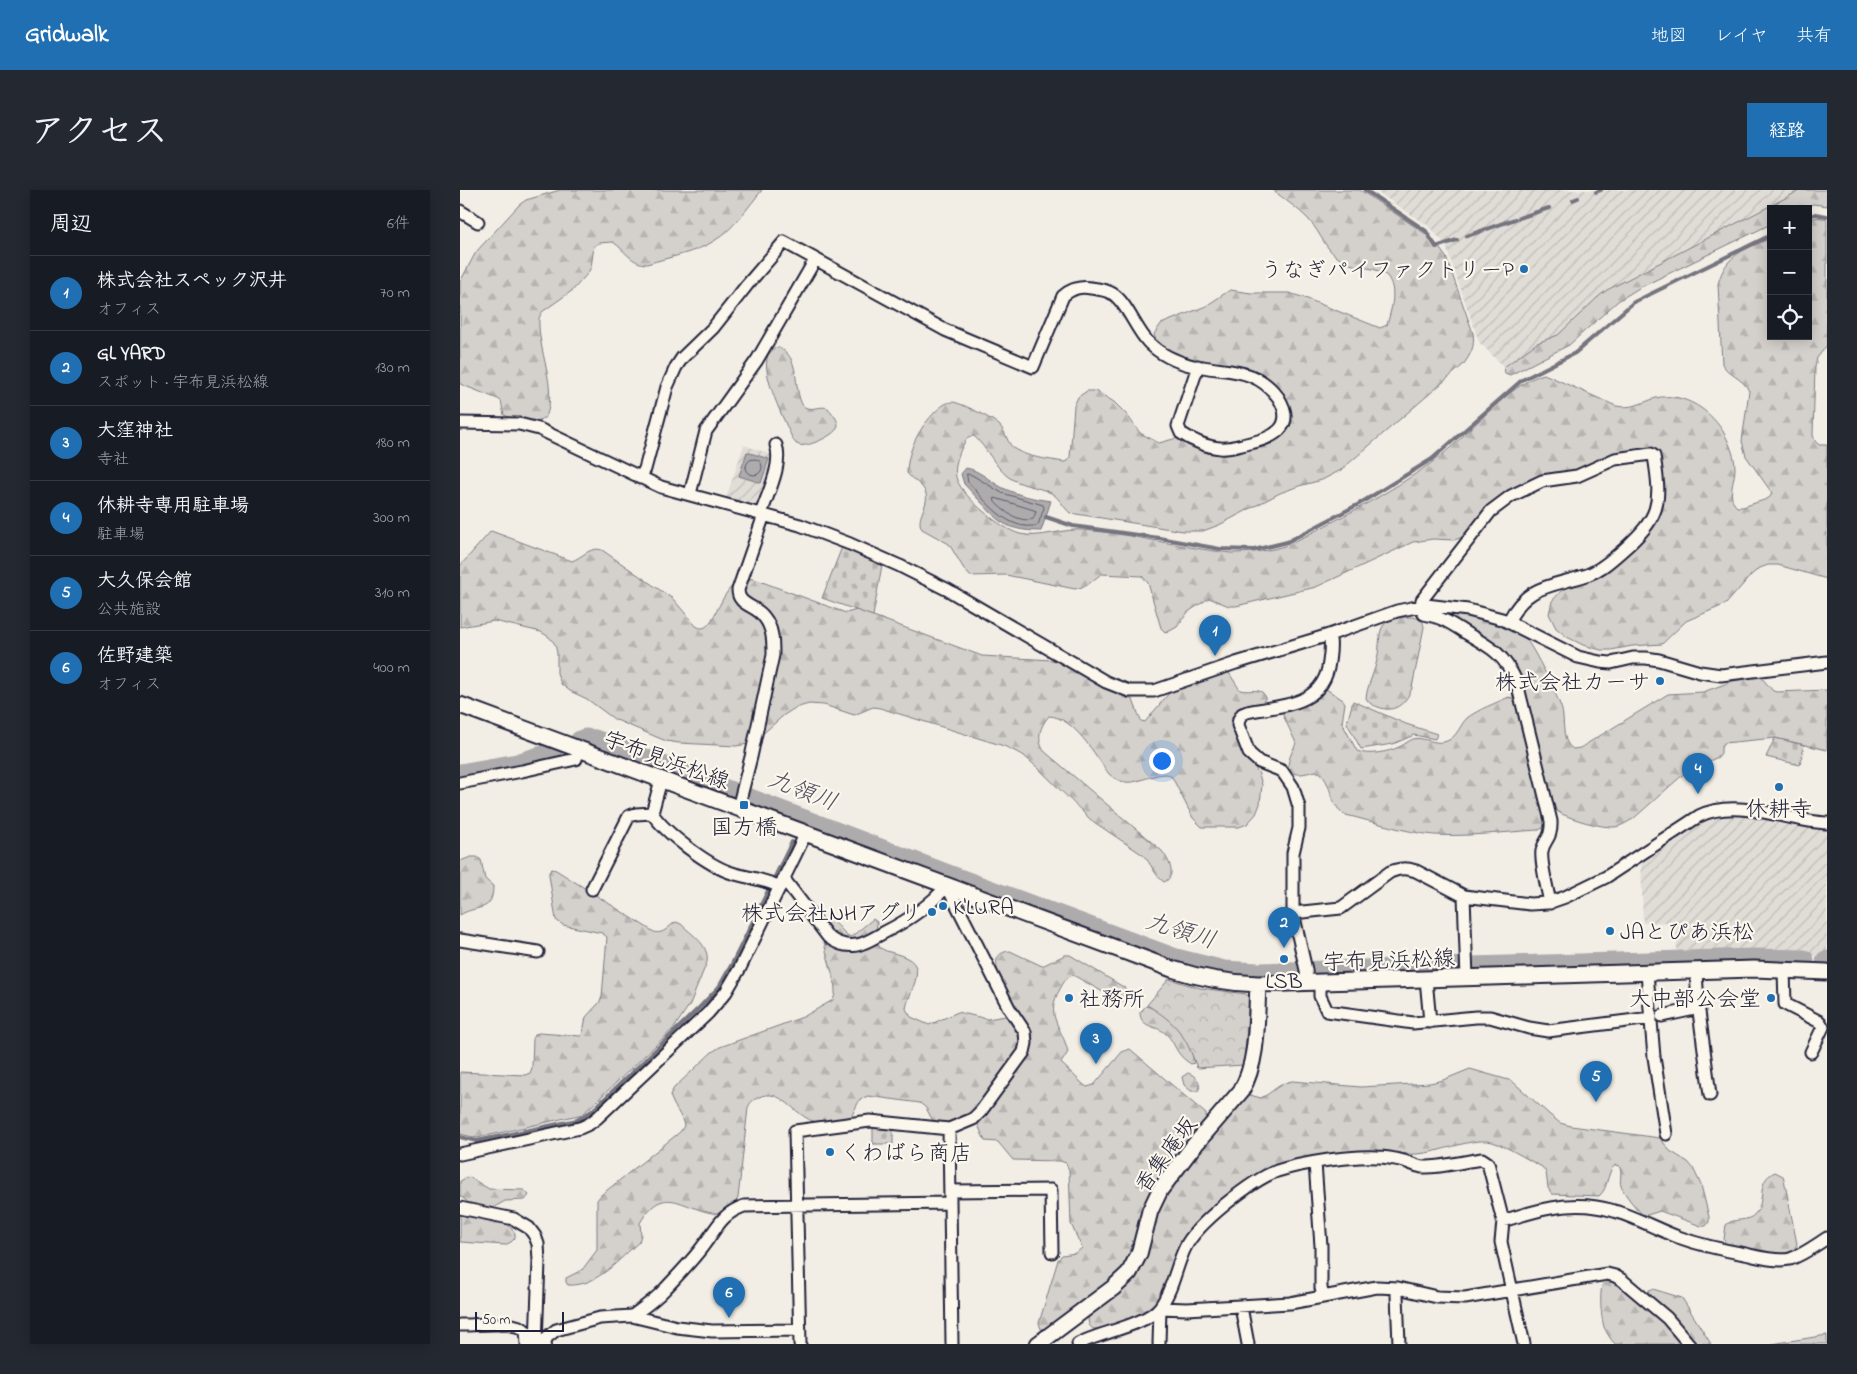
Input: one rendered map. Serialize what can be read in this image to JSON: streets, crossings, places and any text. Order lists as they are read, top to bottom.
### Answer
{
  "streets": {
    "main road": ["宇布見浜松線", "香集庵坂"]
  },
  "crossings": [
    ["宇布見浜松線", "香集庵坂"]
  ],
  "water": ["九領川"],
  "places": {
    "other": [
      "うなぎパイファクトリーP",
      "株式会社カーサ",
      "休耕寺",
      "K'LURA",
      "株式会社NHアグリ",
      "JAとぴあ浜松",
      "LSB",
      "社務所",
      "大中部公会堂",
      "くわばら商店"
    ],
    "transit": ["国方橋"]
  },
  "scale_bar": "50 m",
  "page": {
    "header": "Gridwalk",
    "nav": ["地図", "レイヤ", "共有"],
    "title": "アクセス",
    "buttons": "経路",
    "heading": ["周辺", "6件"],
    "map_buttons": ["+", "−"],
    "list": [
      {
        "mark": "1",
        "name": "株式会社スペック沢井",
        "note": "オフィス",
        "value": "70 m"
      },
      {
        "mark": "2",
        "name": "GL YARD",
        "note": "スポット · 宇布見浜松線",
        "value": "130 m"
      },
      {
        "mark": "3",
        "name": "大窪神社",
        "note": "寺社",
        "value": "180 m"
      },
      {
        "mark": "4",
        "name": "休耕寺専用駐車場",
        "note": "駐車場",
        "value": "300 m"
      },
      {
        "mark": "5",
        "name": "大久保会館",
        "note": "公共施設",
        "value": "310 m"
      },
      {
        "mark": "6",
        "name": "佐野建築",
        "note": "オフィス",
        "value": "400 m"
      }
    ],
    "pins": [
      "1",
      "4",
      "2",
      "3",
      "5",
      "6"
    ],
    "scale": "50 m"
  }
}
